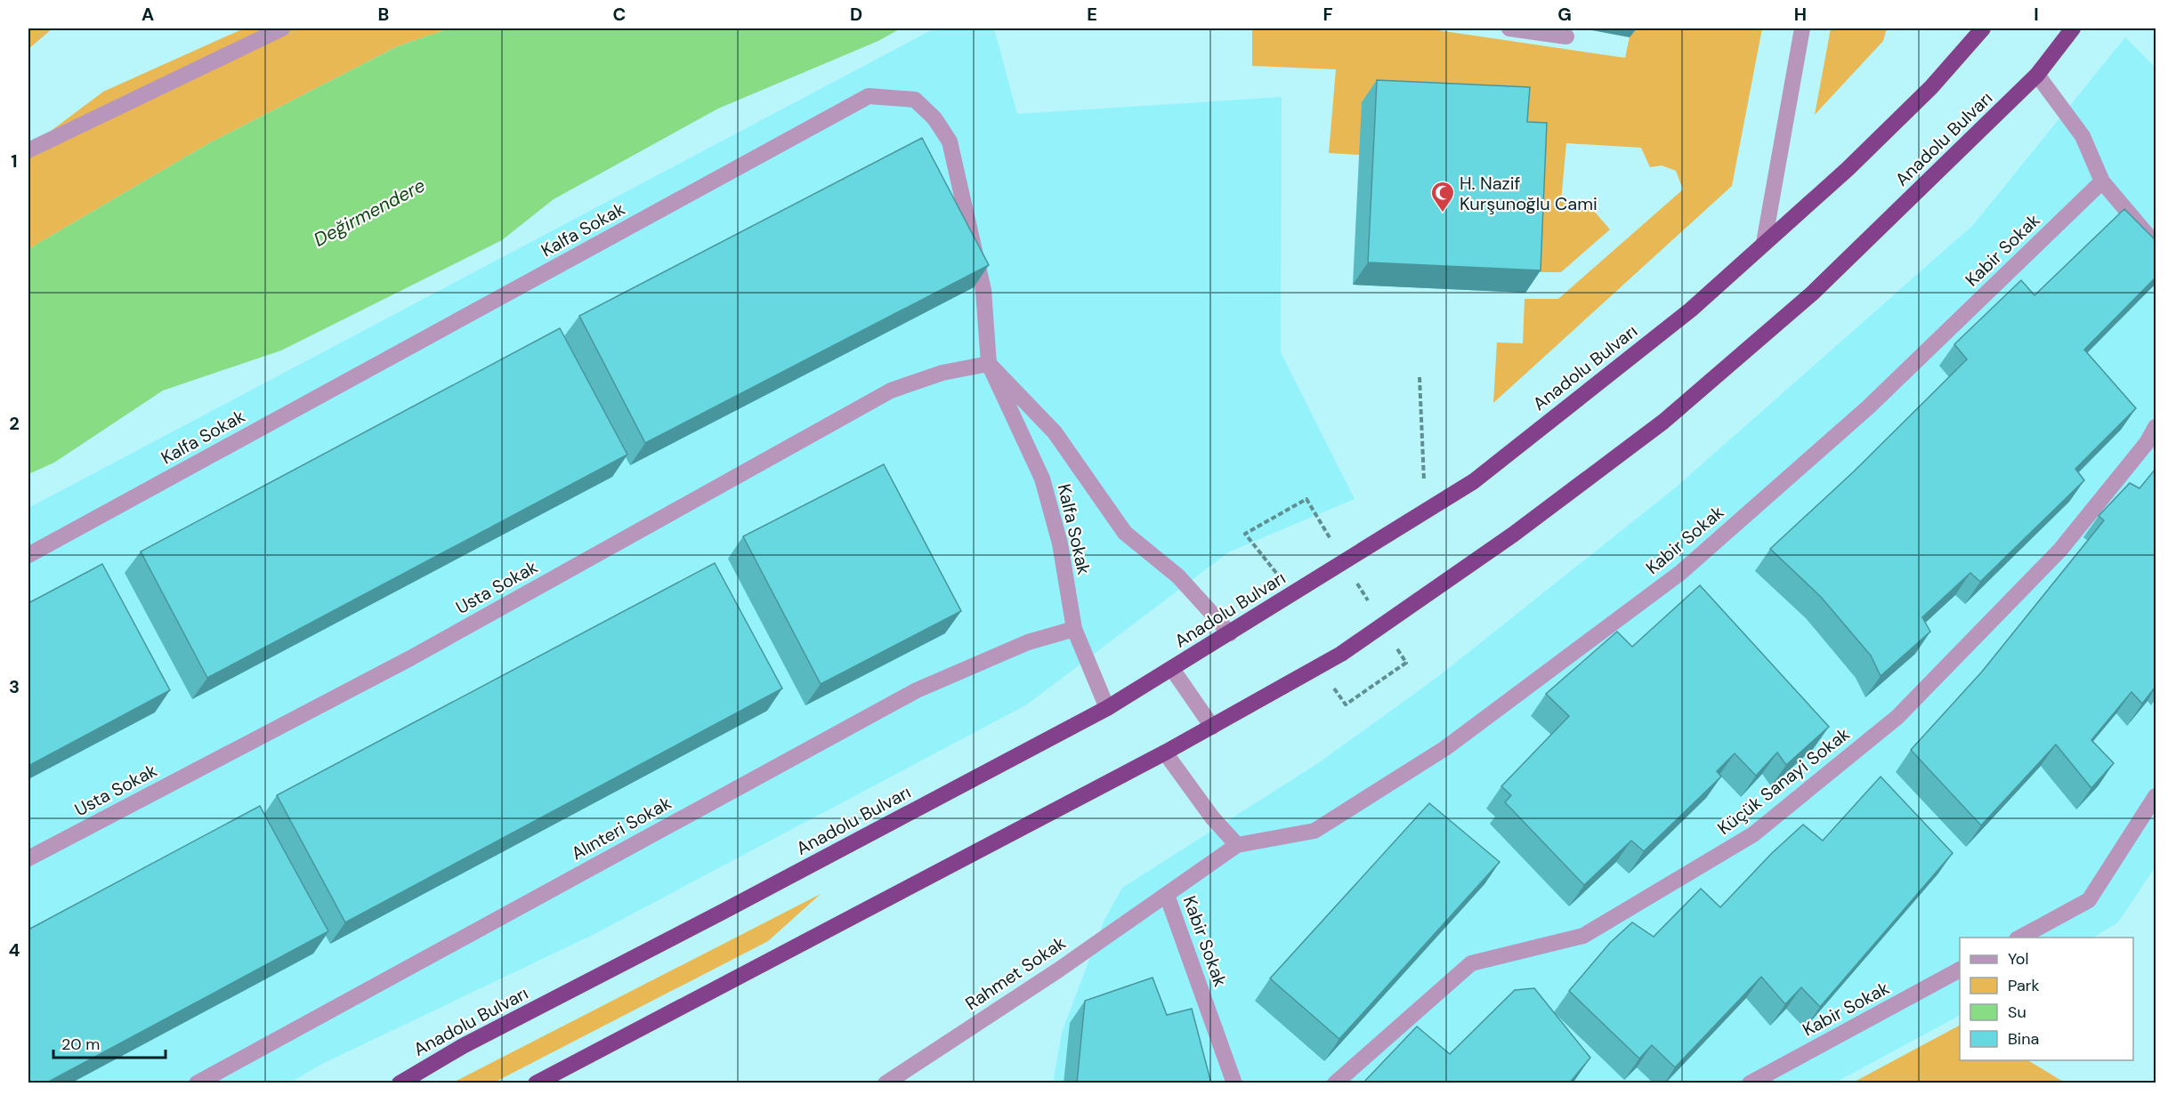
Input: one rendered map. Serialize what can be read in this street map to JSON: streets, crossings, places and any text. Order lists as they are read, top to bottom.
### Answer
{
  "streets": {
    "highway": ["Anadolu Bulvarı"],
    "street": [
      "Kalfa Sokak",
      "Kabir Sokak",
      "Usta Sokak",
      "Küçük Sanayi Sokak",
      "Alınteri Sokak",
      "Rahmet Sokak"
    ]
  },
  "crossings": [
    ["Anadolu Bulvarı", "Kalfa Sokak"],
    ["Kalfa Sokak", "Usta Sokak"],
    ["Kalfa Sokak", "Alınteri Sokak"],
    ["Kabir Sokak", "Rahmet Sokak"]
  ],
  "water": ["Değirmendere"],
  "places": {
    "mosque": ["H. Nazif Kurşunoğlu Cami"]
  },
  "legend": [
    "Yol",
    "Park",
    "Su",
    "Bina"
  ],
  "scale_bar": "20 m",
  "grid": {
    "columns": [
      "A",
      "B",
      "C",
      "D",
      "E",
      "F",
      "G",
      "H",
      "I"
    ],
    "rows": [
      "1",
      "2",
      "3",
      "4"
    ]
  }
}
